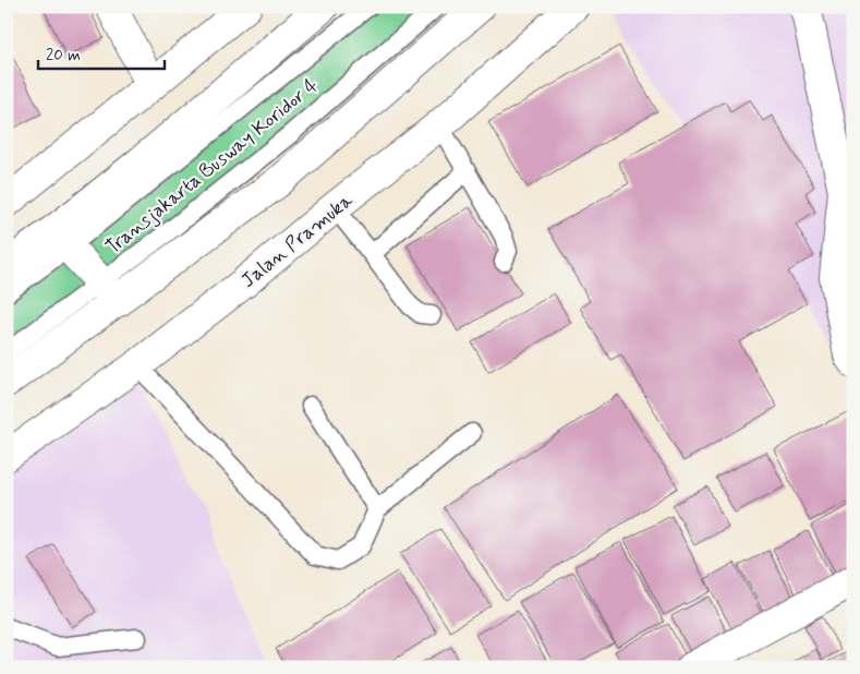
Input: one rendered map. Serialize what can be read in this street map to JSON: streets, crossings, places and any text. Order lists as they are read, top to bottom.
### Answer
{
  "streets": {
    "main road": ["Jalan Pramuka"],
    "lane": ["Transjakarta Busway Koridor 4"]
  },
  "scale_bar": "20 m"
}
